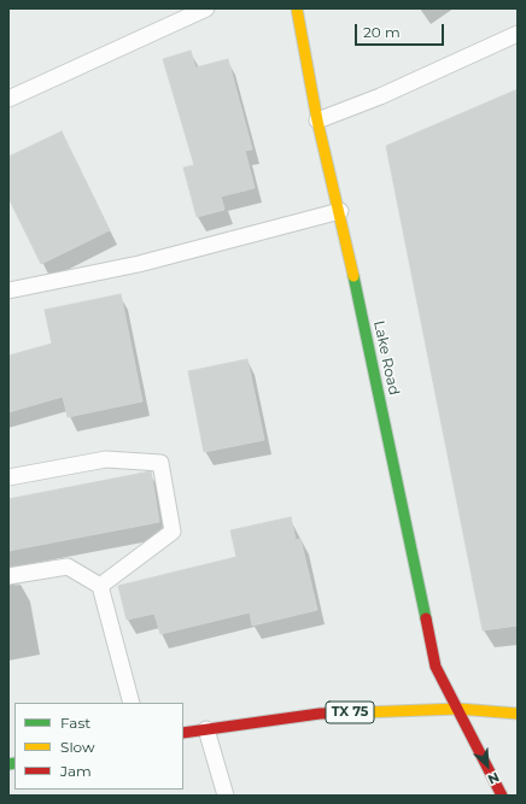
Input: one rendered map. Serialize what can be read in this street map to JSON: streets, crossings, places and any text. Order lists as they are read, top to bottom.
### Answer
{
  "streets": {
    "street": ["Lake Road", "TX 75"]
  },
  "crossings": [
    ["Lake Road", "TX 75"]
  ],
  "legend": ["Fast", "Slow", "Jam"],
  "scale_bar": "20 m",
  "north": "bottom right"
}
